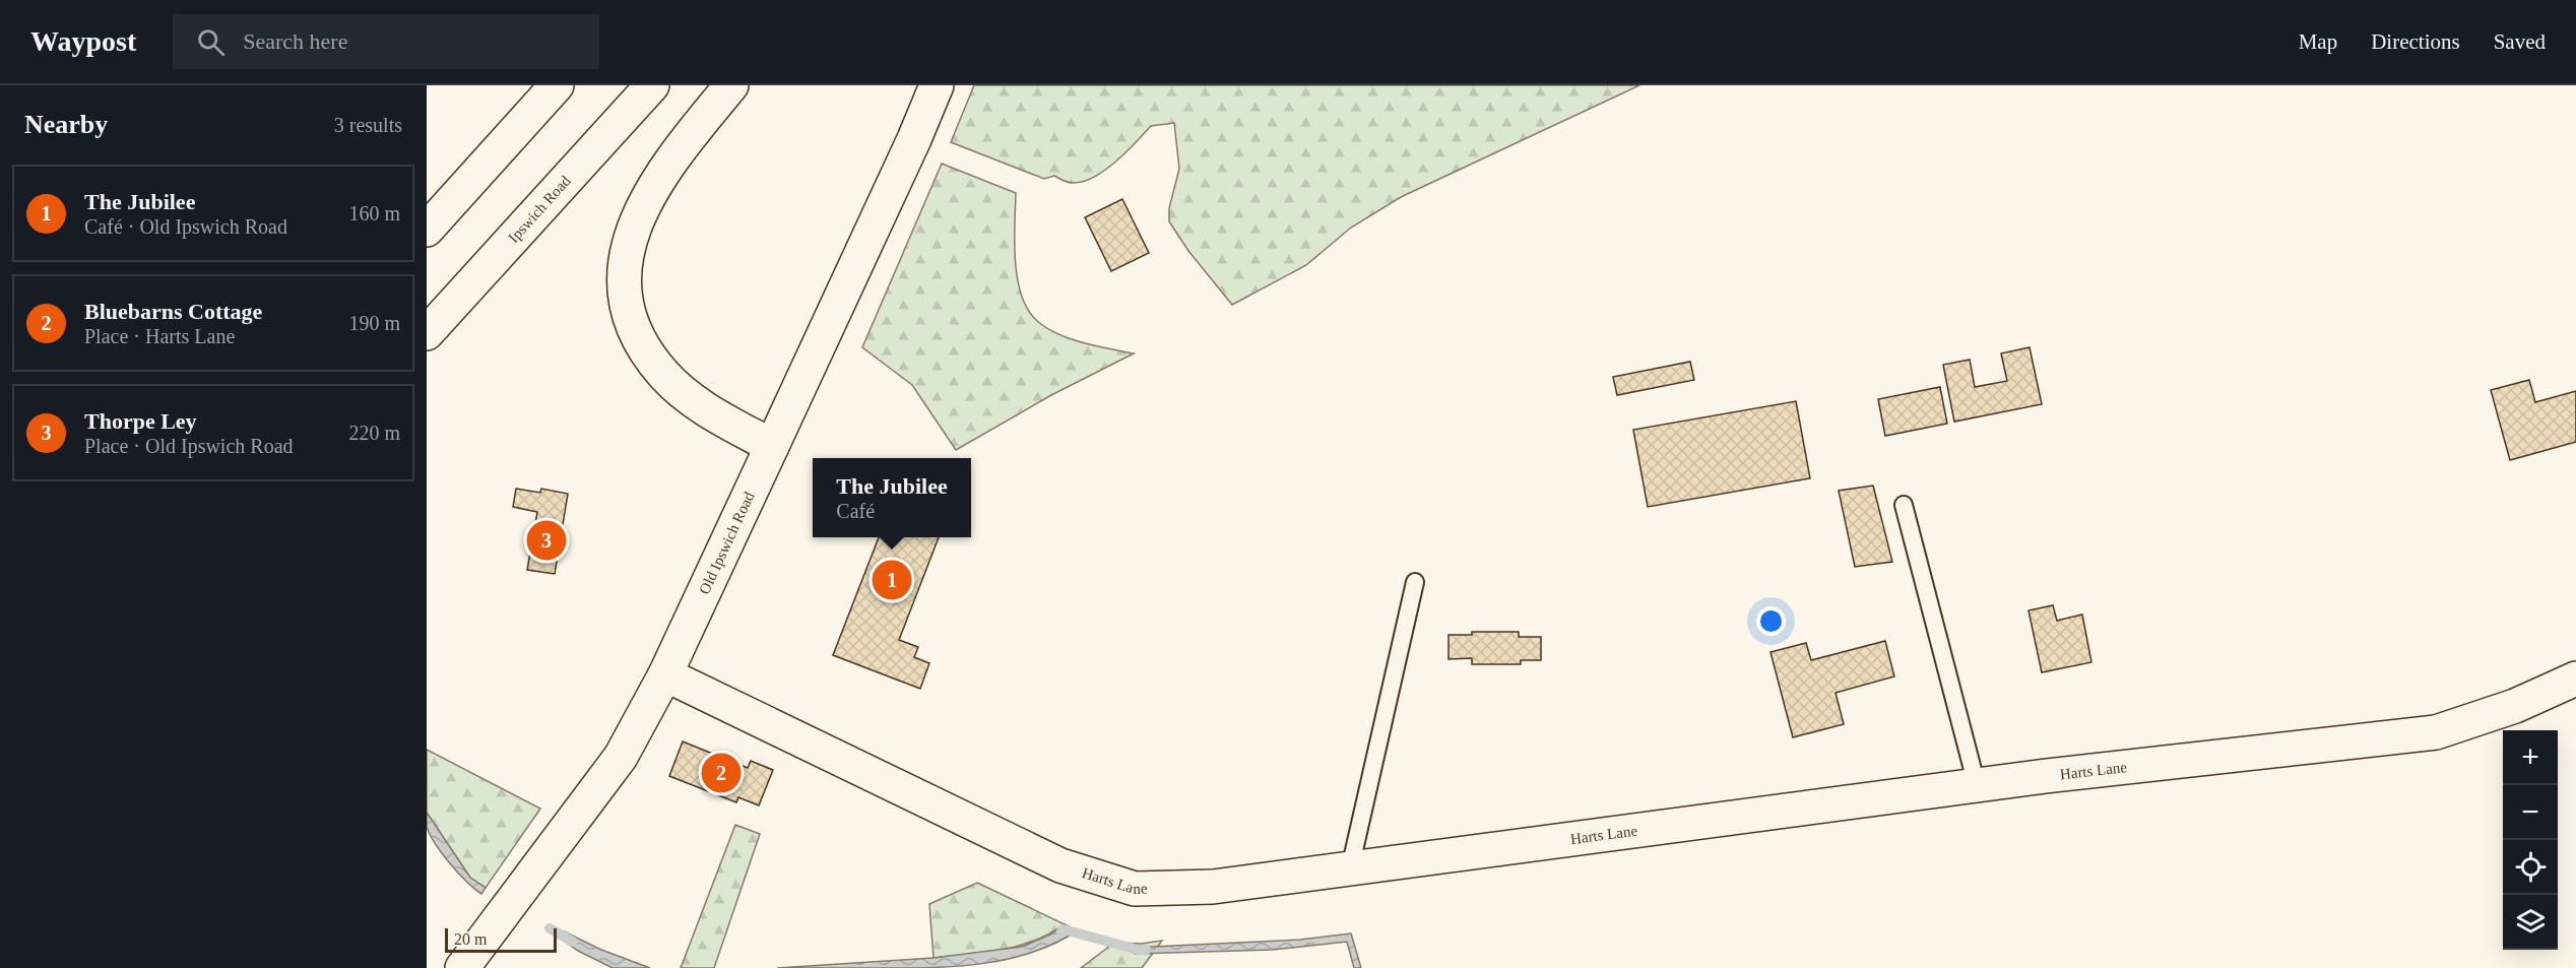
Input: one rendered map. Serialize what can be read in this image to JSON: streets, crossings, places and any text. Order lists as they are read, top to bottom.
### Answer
{
  "streets": {
    "main road": ["Ipswich Road", "Old Ipswich Road", "Harts Lane"]
  },
  "crossings": [
    ["Old Ipswich Road", "Harts Lane"]
  ],
  "scale_bar": "20 m",
  "page": {
    "header": "Waypost",
    "search": "Search here",
    "nav": ["Map", "Directions", "Saved"],
    "heading": ["Nearby", "3 results"],
    "list": [
      {
        "mark": "1",
        "name": "The Jubilee",
        "note": "Café · Old Ipswich Road",
        "value": "160 m"
      },
      {
        "mark": "2",
        "name": "Bluebarns Cottage",
        "note": "Place · Harts Lane",
        "value": "190 m"
      },
      {
        "mark": "3",
        "name": "Thorpe Ley",
        "note": "Place · Old Ipswich Road",
        "value": "220 m"
      }
    ],
    "popup": ["The Jubilee", "Café"],
    "pins": ["3", "1", "2"],
    "map_buttons": ["+", "−"],
    "scale": "20 m"
  }
}
